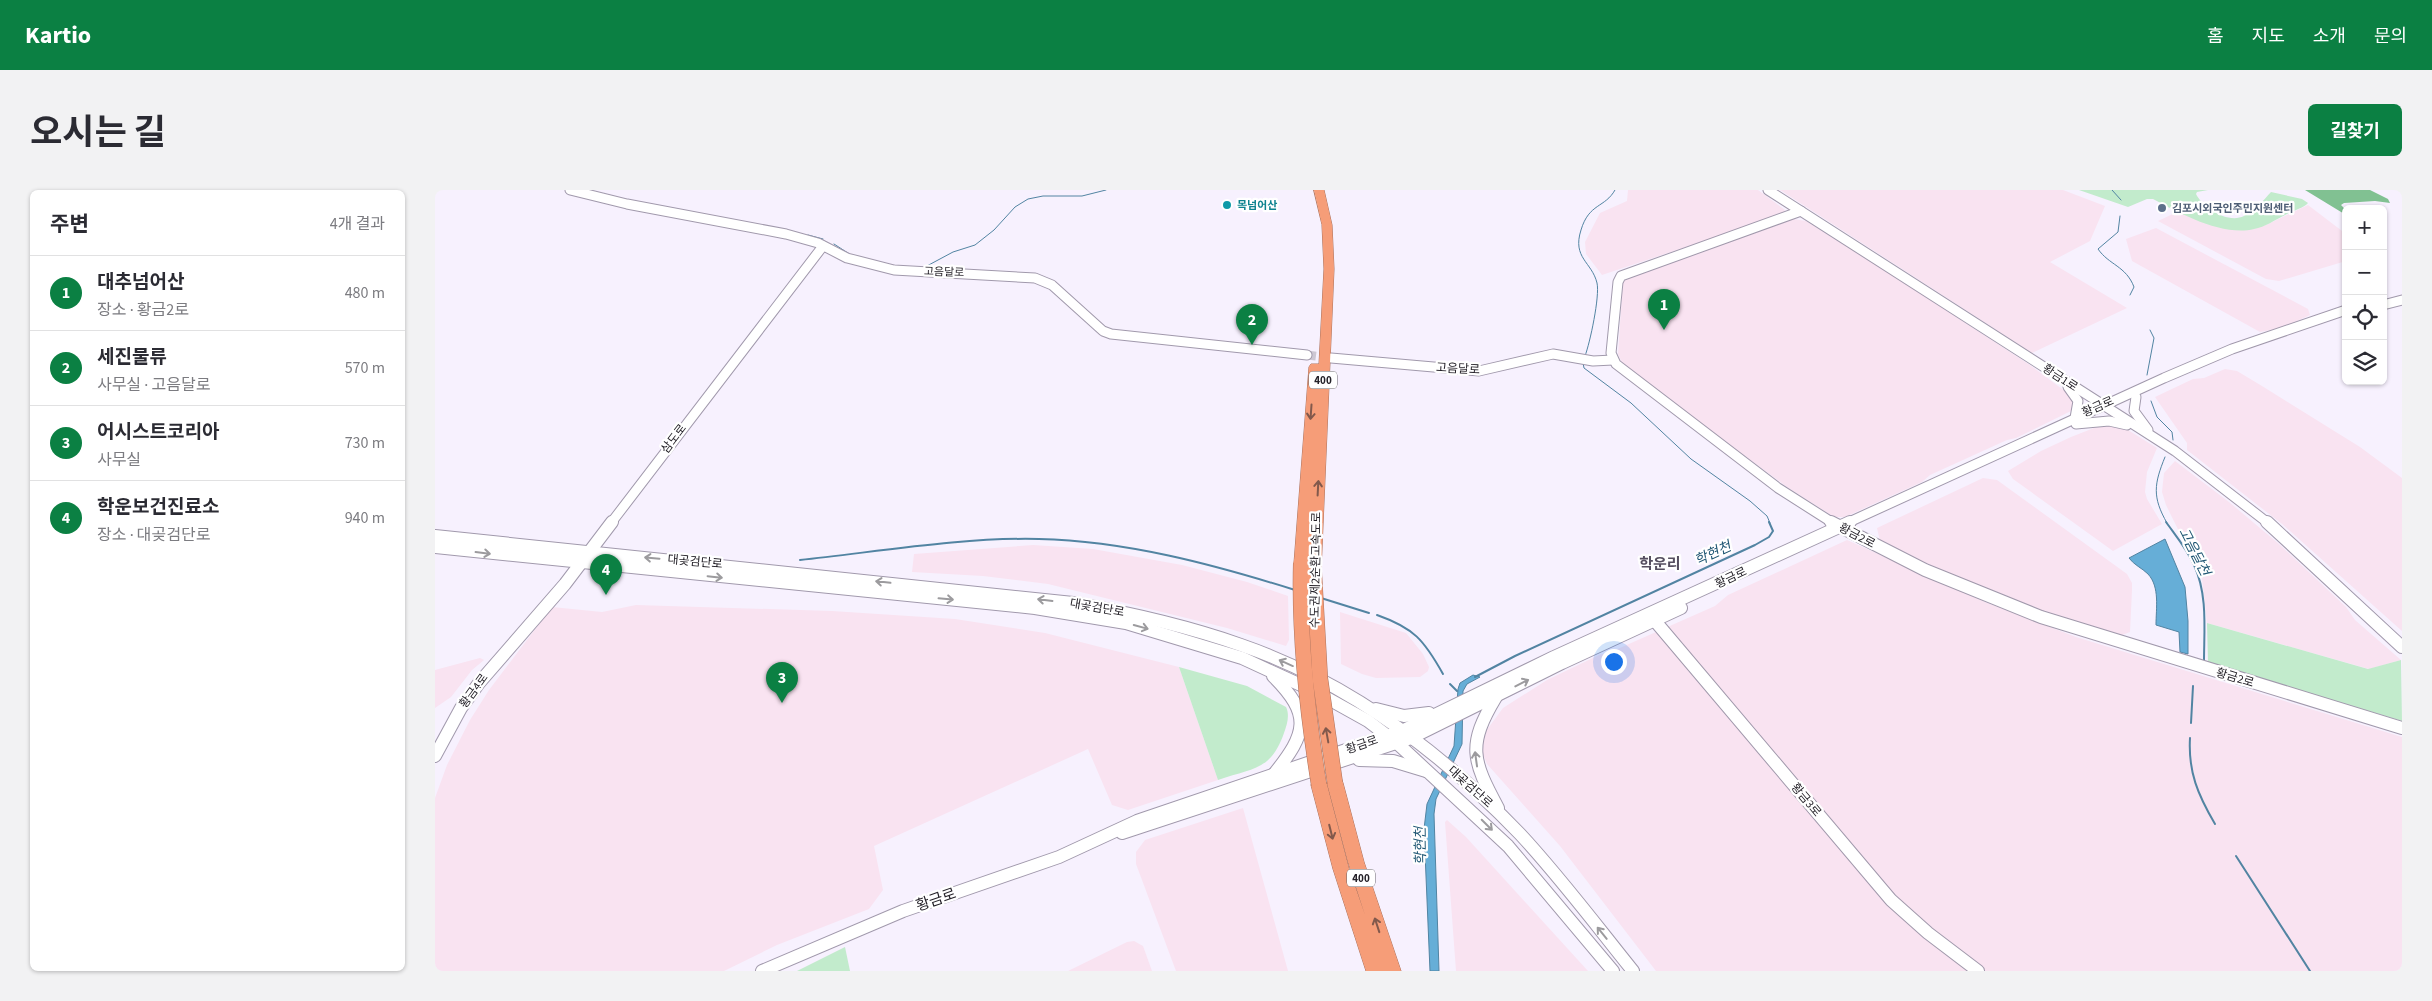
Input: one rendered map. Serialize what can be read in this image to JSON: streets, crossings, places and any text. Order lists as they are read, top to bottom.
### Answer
{
  "streets": {
    "highway": ["400", "수도권제2순환고속도로"],
    "street": [
      "고음달로",
      "황금1로",
      "황금로",
      "삼도로",
      "황금2로",
      "대곶검단로",
      "황금4로",
      "황금3로"
    ]
  },
  "crossings": [
    ["고음달로", "삼도로"],
    ["고음달로", "황금2로"],
    ["황금1로", "황금로"],
    ["황금로", "황금2로"],
    ["황금로", "대곶검단로"],
    ["황금로", "황금3로"],
    ["삼도로", "대곶검단로"],
    ["삼도로", "황금4로"]
  ],
  "districts": ["학운리"],
  "water": ["고음달천", "학현천"],
  "places": ["목넘어산", "김포시외국인주민지원센터"],
  "page": {
    "header": "Kartio",
    "nav": [
      "홈",
      "지도",
      "소개",
      "문의"
    ],
    "title": "오시는 길",
    "buttons": "길찾기",
    "heading": ["주변", "4개 결과"],
    "map_buttons": ["+", "−"],
    "list": [
      {
        "mark": "1",
        "name": "대추넘어산",
        "note": "장소 · 황금2로",
        "value": "480 m"
      },
      {
        "mark": "2",
        "name": "세진물류",
        "note": "사무실 · 고음달로",
        "value": "570 m"
      },
      {
        "mark": "3",
        "name": "어시스트코리아",
        "note": "사무실",
        "value": "730 m"
      },
      {
        "mark": "4",
        "name": "학운보건진료소",
        "note": "장소 · 대곶검단로",
        "value": "940 m"
      }
    ],
    "pins": [
      "1",
      "2",
      "4",
      "3"
    ]
  }
}
